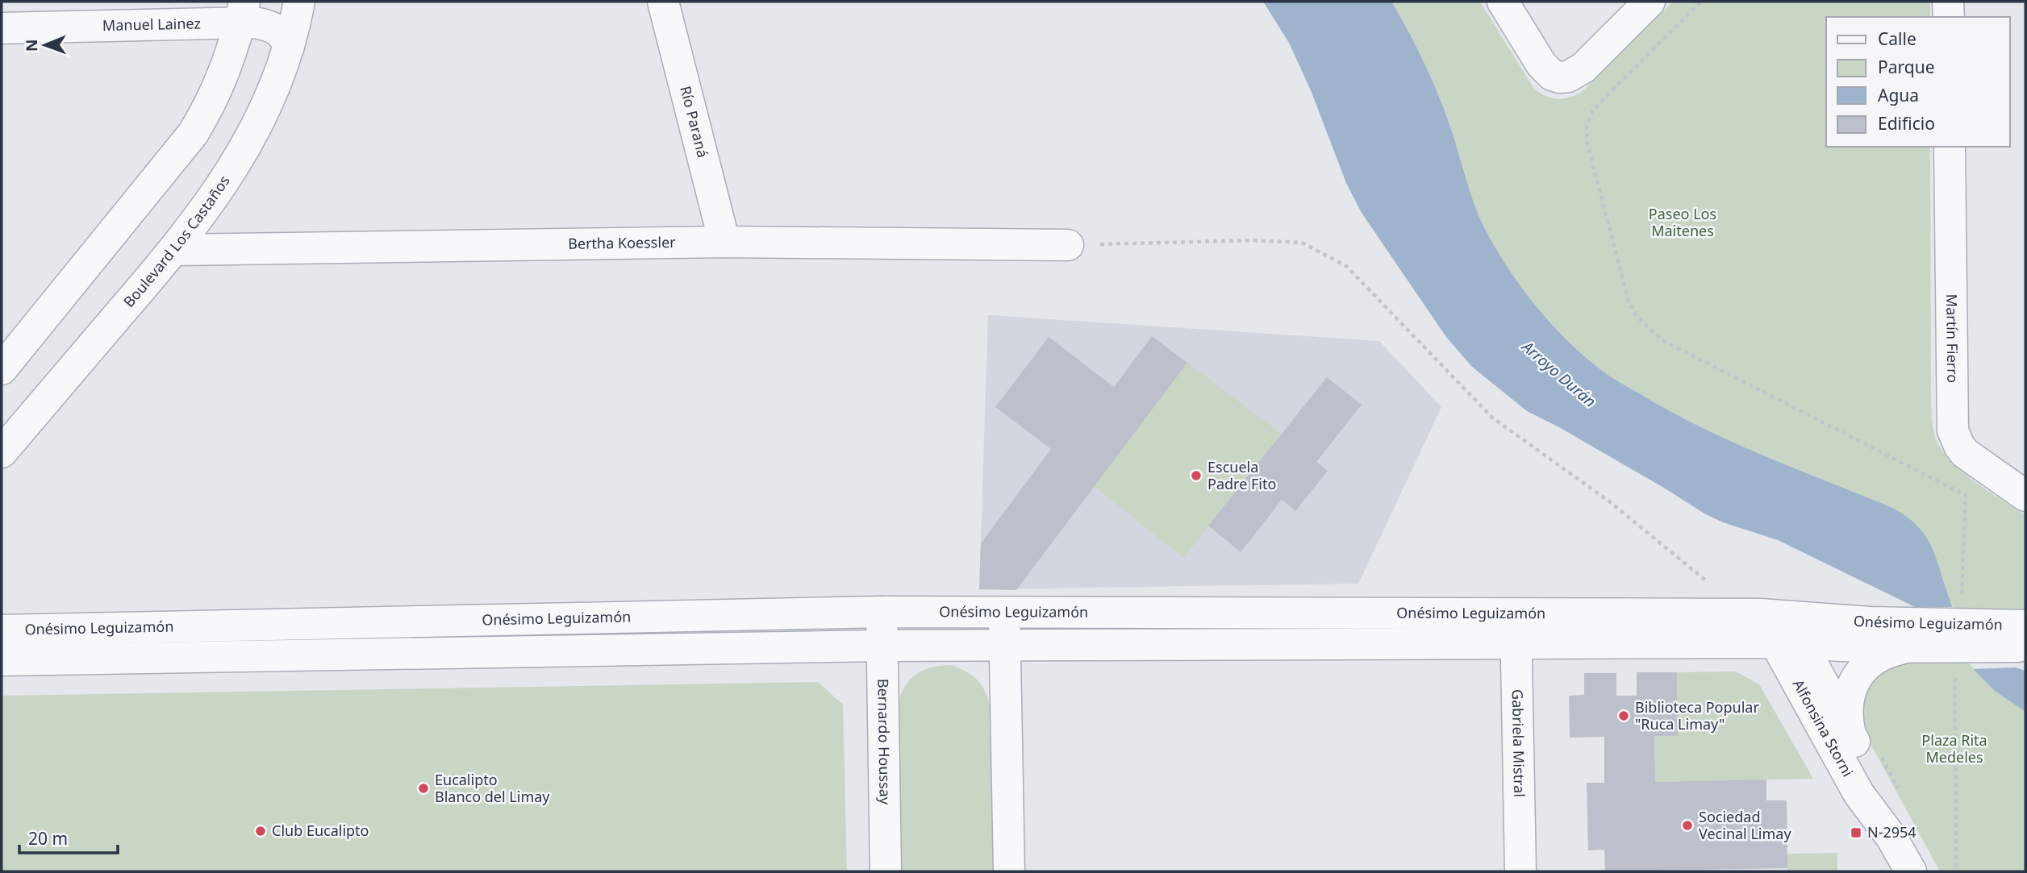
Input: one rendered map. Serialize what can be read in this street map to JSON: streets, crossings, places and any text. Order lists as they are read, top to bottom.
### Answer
{
  "streets": {
    "street": [
      "Manuel Lainez",
      "Río Paraná",
      "Boulevard Los Castaños",
      "Bertha Koessler",
      "Martín Fierro",
      "Onésimo Leguizamón",
      "Alfonsina Storni",
      "Bernardo Houssay",
      "Gabriela Mistral"
    ]
  },
  "crossings": [
    ["Manuel Lainez", "Boulevard Los Castaños"],
    ["Río Paraná", "Bertha Koessler"],
    ["Boulevard Los Castaños", "Bertha Koessler"],
    ["Onésimo Leguizamón", "Alfonsina Storni"],
    ["Onésimo Leguizamón", "Bernardo Houssay"],
    ["Onésimo Leguizamón", "Gabriela Mistral"]
  ],
  "water": ["Arroyo Durán"],
  "parks": ["Paseo Los Maitenes", "Plaza Rita Medeles"],
  "places": {
    "other": [
      "Escuela Padre Fito",
      "Biblioteca Popular \"Ruca Limay\"",
      "Eucalipto Blanco del Limay",
      "Sociedad Vecinal Limay",
      "Club Eucalipto"
    ],
    "transit": ["N-2954"]
  },
  "legend": [
    "Calle",
    "Parque",
    "Agua",
    "Edificio"
  ],
  "scale_bar": "20 m",
  "north": "left"
}
